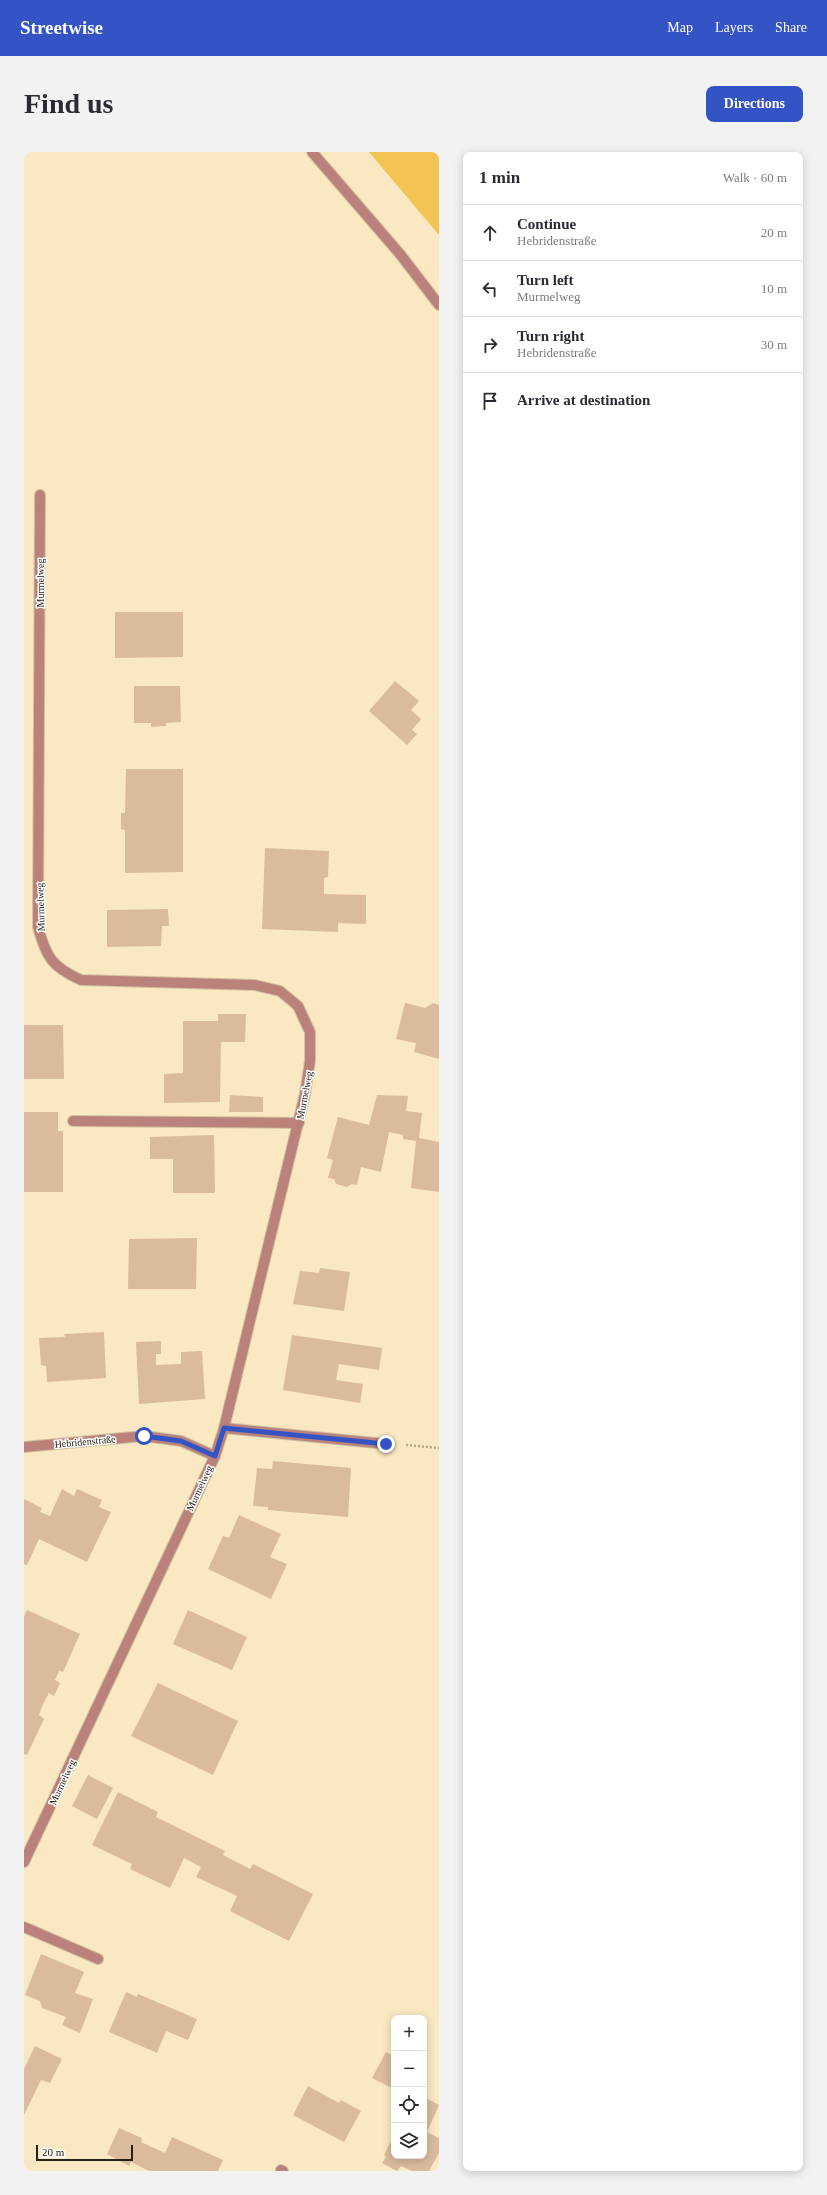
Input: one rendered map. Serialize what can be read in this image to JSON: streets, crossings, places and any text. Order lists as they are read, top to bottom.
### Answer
{
  "streets": {
    "street": ["Murmelweg", "Hebridenstraße"]
  },
  "crossings": [
    ["Murmelweg", "Hebridenstraße"]
  ],
  "scale_bar": "20 m",
  "page": {
    "header": "Streetwise",
    "nav": ["Map", "Layers", "Share"],
    "buttons": "Directions",
    "title": "Find us",
    "heading": ["1 min", "Walk · 60 m"],
    "list": [
      ["Continue", "Hebridenstraße", "20 m"],
      ["Turn left", "Murmelweg", "10 m"],
      ["Turn right", "Hebridenstraße", "30 m"],
      "Arrive at destination"
    ],
    "map_buttons": ["+", "−"],
    "scale": "20 m"
  }
}
